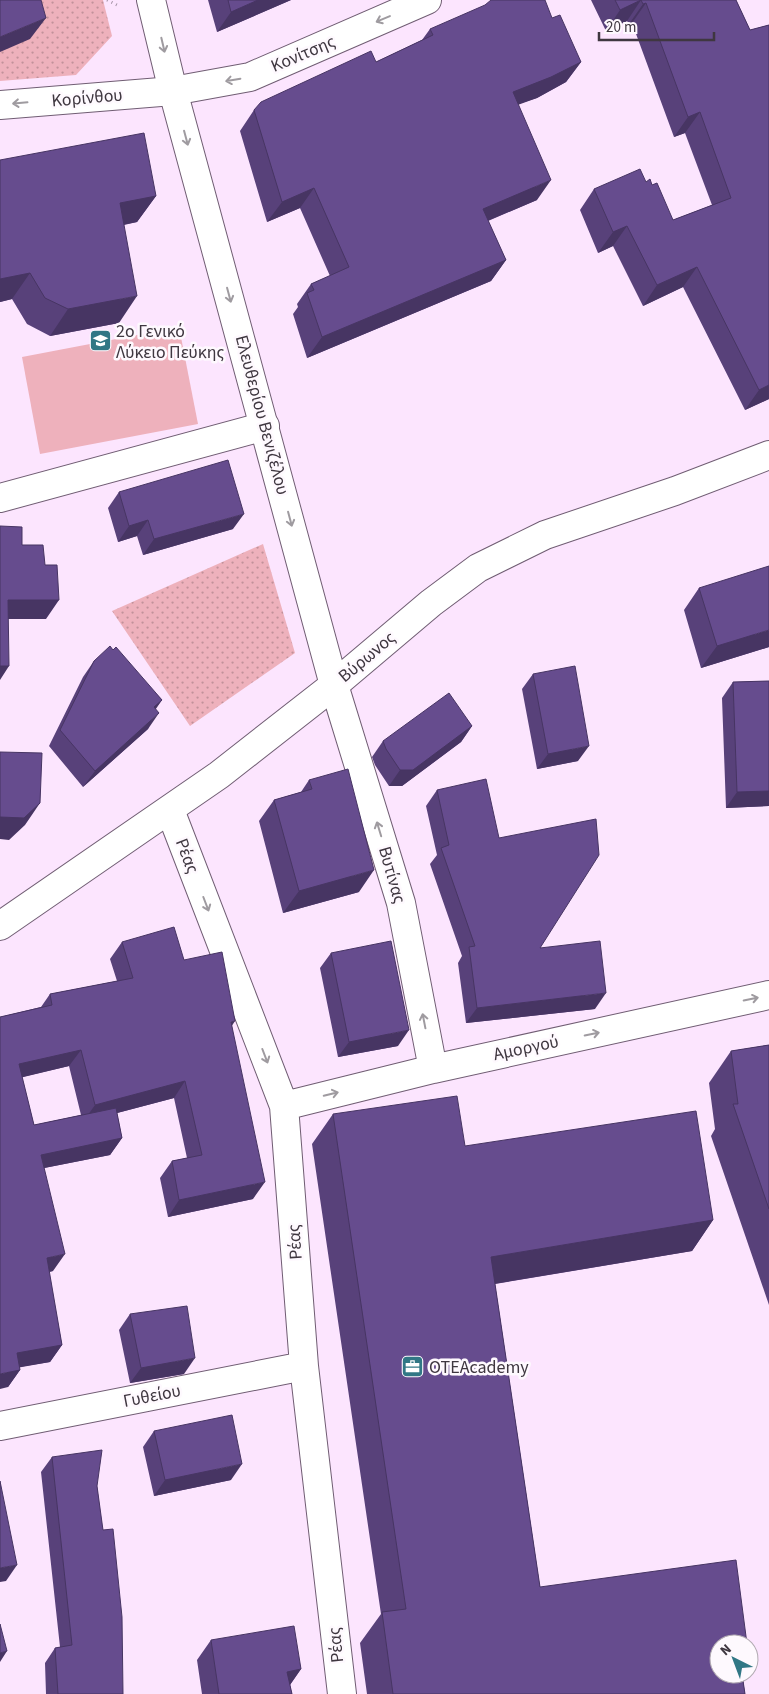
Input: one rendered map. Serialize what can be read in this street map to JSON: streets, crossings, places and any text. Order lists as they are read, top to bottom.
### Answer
{
  "streets": {
    "street": [
      "Κονίτσης",
      "Κορίνθου",
      "Ελευθερίου Βενιζέλου",
      "Βύρωνος",
      "Ρέας",
      "Βυτίνας",
      "Αμοργού",
      "Γυθείου"
    ]
  },
  "crossings": [
    ["Κονίτσης", "Κορίνθου"],
    ["Κονίτσης", "Ελευθερίου Βενιζέλου"],
    ["Κορίνθου", "Ελευθερίου Βενιζέλου"],
    ["Ελευθερίου Βενιζέλου", "Βύρωνος"],
    ["Ελευθερίου Βενιζέλου", "Βυτίνας"],
    ["Βύρωνος", "Ρέας"],
    ["Βύρωνος", "Βυτίνας"],
    ["Ρέας", "Αμοργού"],
    ["Ρέας", "Γυθείου"],
    ["Βυτίνας", "Αμοργού"]
  ],
  "one_way": [
    "Κονίτσης",
    "Κορίνθου",
    "Ελευθερίου Βενιζέλου",
    "Βυτίνας",
    "Αμοργού"
  ],
  "places": {
    "school or university": ["2ο Γενικό Λύκειο Πεύκης"],
    "office": ["OTEAcademy"]
  },
  "scale_bar": "20 m",
  "north": "top left"
}
